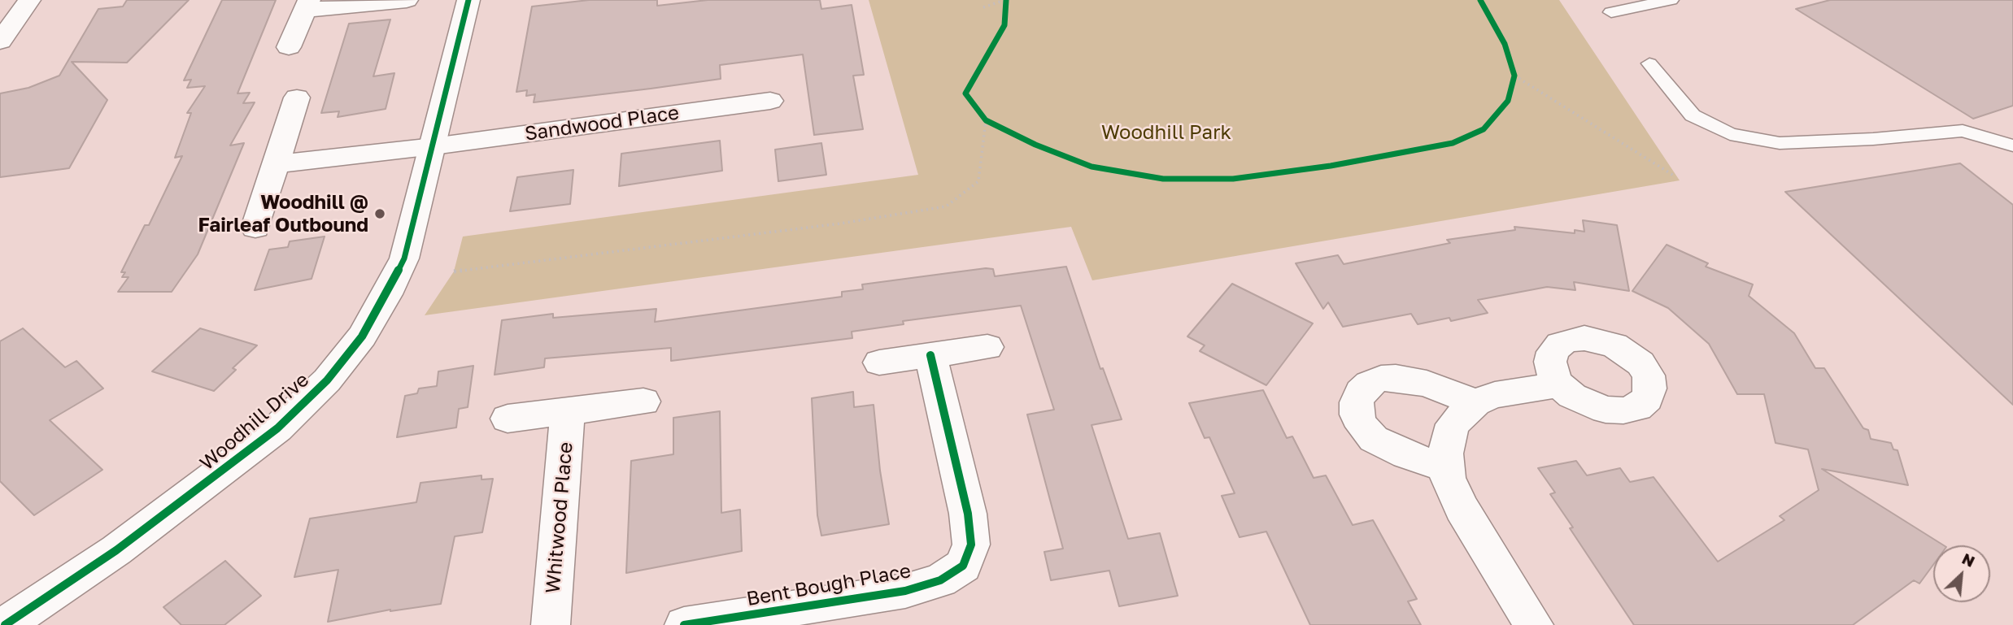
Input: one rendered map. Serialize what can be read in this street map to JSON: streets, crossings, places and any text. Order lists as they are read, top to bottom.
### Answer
{
  "streets": {
    "street": [
      "Sandwood Place",
      "Woodhill Drive",
      "Whitwood Place",
      "Bent Bough Place"
    ]
  },
  "crossings": [
    ["Sandwood Place", "Woodhill Drive"]
  ],
  "parks": ["Woodhill Park"],
  "places": ["Woodhill @ Fairleaf Outbound"],
  "north": "top right"
}
